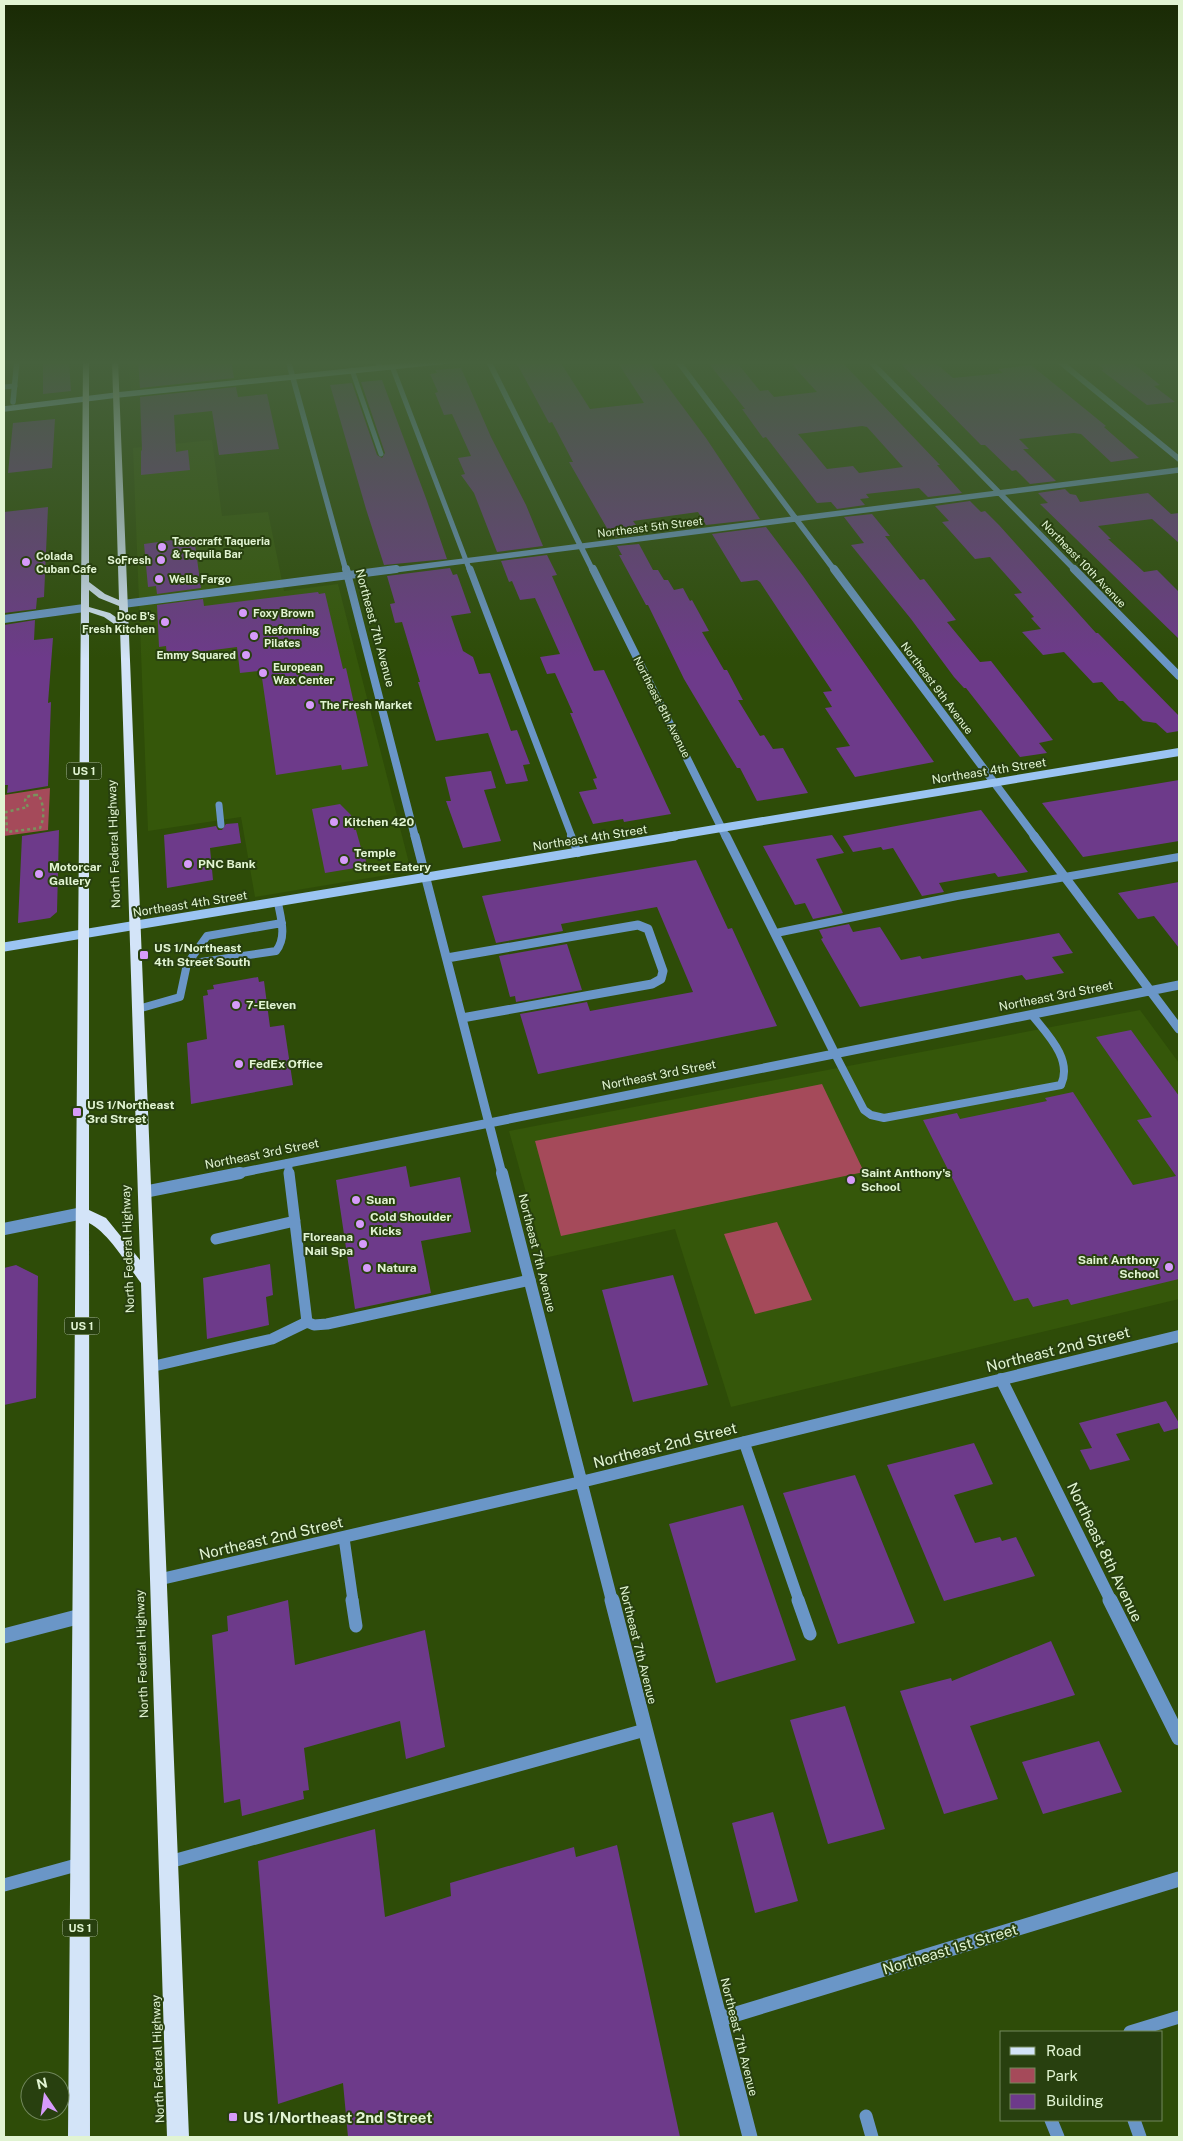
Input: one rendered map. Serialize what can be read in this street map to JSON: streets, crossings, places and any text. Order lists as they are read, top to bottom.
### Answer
{
  "streets": {
    "main road": ["US 1", "North Federal Highway"],
    "street": [
      "Northeast 5th Street",
      "Northeast 10th Avenue",
      "Northeast 7th Avenue",
      "Northeast 9th Avenue",
      "Northeast 8th Avenue",
      "Northeast 4th Street",
      "Northeast 3rd Street",
      "Northeast 2nd Street",
      "Northeast 1st Street"
    ]
  },
  "crossings": [
    ["Northeast 5th Street", "Northeast 10th Avenue"],
    ["Northeast 5th Street", "Northeast 7th Avenue"],
    ["Northeast 5th Street", "Northeast 9th Avenue"],
    ["Northeast 5th Street", "Northeast 8th Avenue"],
    ["Northeast 5th Street", "North Federal Highway"],
    ["Northeast 7th Avenue", "Northeast 4th Street"],
    ["Northeast 7th Avenue", "Northeast 3rd Street"],
    ["Northeast 7th Avenue", "Northeast 2nd Street"],
    ["Northeast 7th Avenue", "Northeast 1st Street"],
    ["Northeast 9th Avenue", "Northeast 4th Street"],
    ["Northeast 9th Avenue", "Northeast 3rd Street"],
    ["Northeast 8th Avenue", "Northeast 4th Street"],
    ["Northeast 8th Avenue", "Northeast 3rd Street"],
    ["Northeast 8th Avenue", "Northeast 2nd Street"],
    ["US 1", "Northeast 4th Street"],
    ["Northeast 4th Street", "North Federal Highway"],
    ["North Federal Highway", "Northeast 3rd Street"],
    ["North Federal Highway", "Northeast 2nd Street"]
  ],
  "places": {
    "other": [
      "Tacocraft Taqueria & Tequila Bar",
      "SoFresh",
      "Colada Cuban Cafe",
      "Wells Fargo",
      "Foxy Brown",
      "Doc B's Fresh Kitchen",
      "Reforming Pilates",
      "Emmy Squared",
      "European Wax Center",
      "The Fresh Market",
      "Kitchen 420",
      "Temple Street Eatery",
      "PNC Bank",
      "Motorcar Gallery",
      "7-Eleven",
      "FedEx Office",
      "Saint Anthony's School",
      "Suan",
      "Cold Shoulder Kicks",
      "Floreana Nail Spa",
      "Saint Anthony School",
      "Natura"
    ],
    "transit": ["US 1/Northeast 4th Street South", "US 1/Northeast 3rd Street", "US 1/Northeast 2nd Street"]
  },
  "legend": ["Road", "Park", "Building"],
  "north": "top"
}
